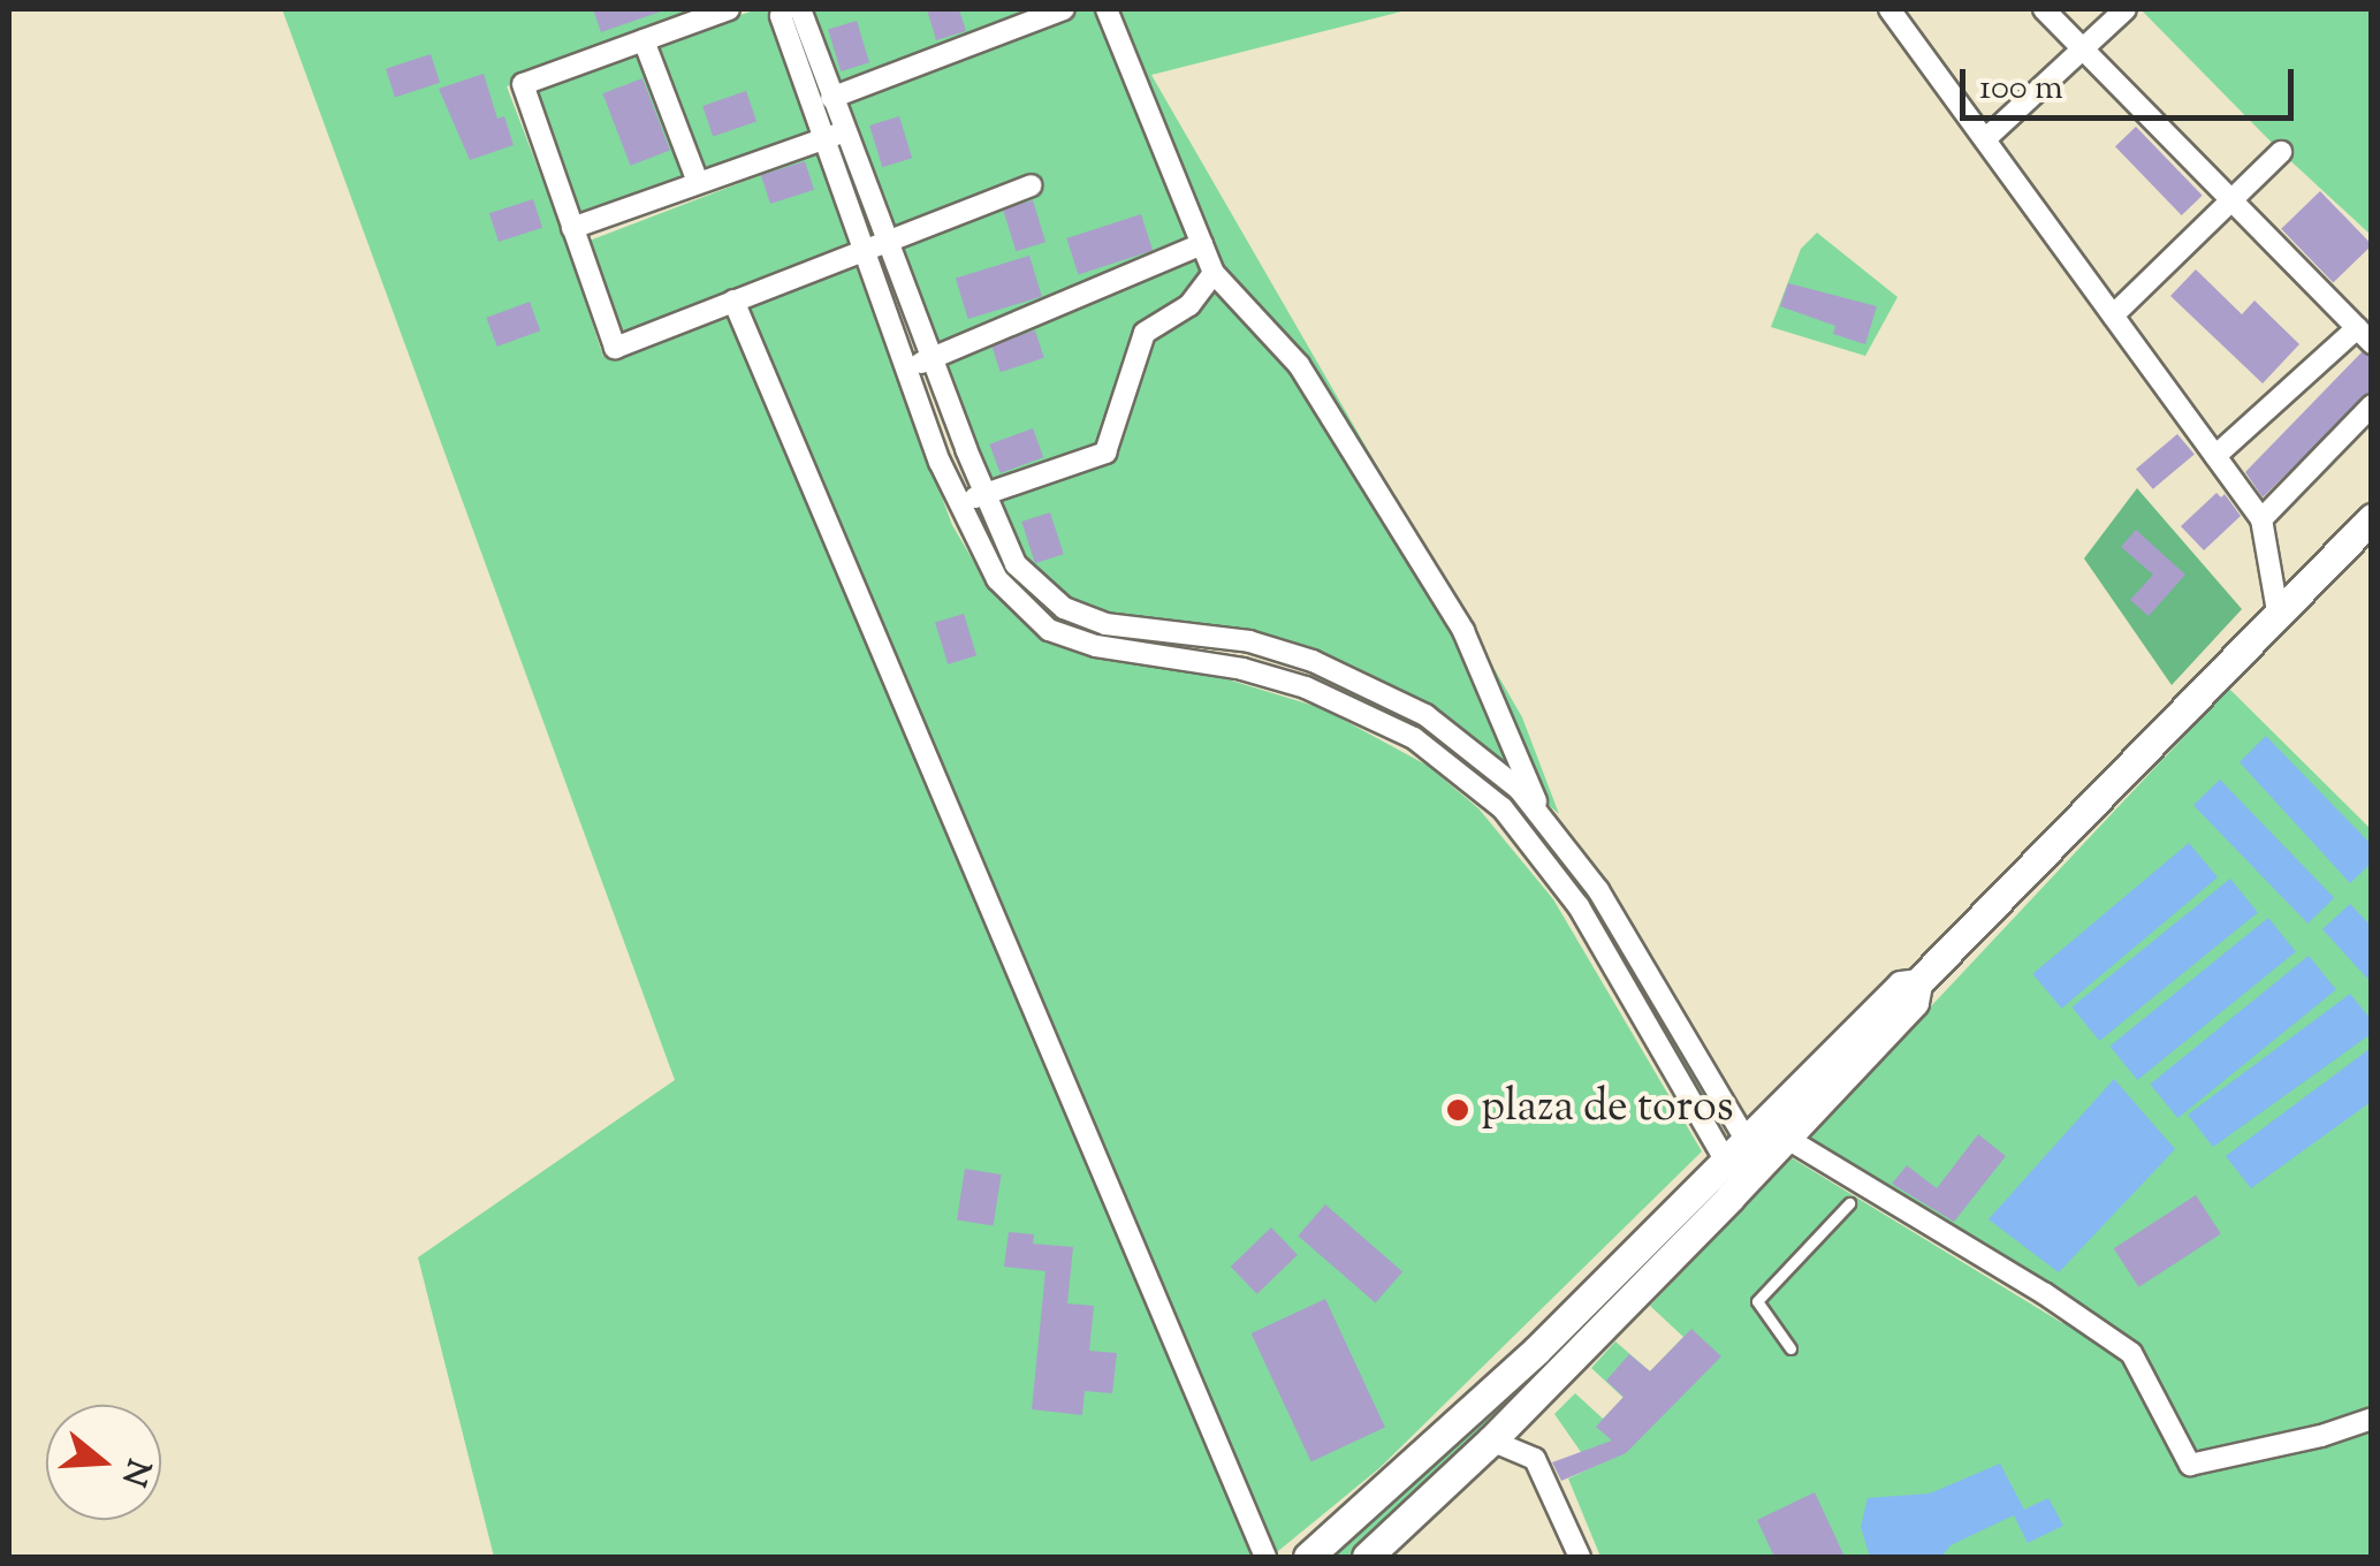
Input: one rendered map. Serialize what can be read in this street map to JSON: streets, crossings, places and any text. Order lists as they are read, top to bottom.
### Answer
{
  "places": ["plaza de toros"],
  "scale_bar": "100 m",
  "north": "right"
}
